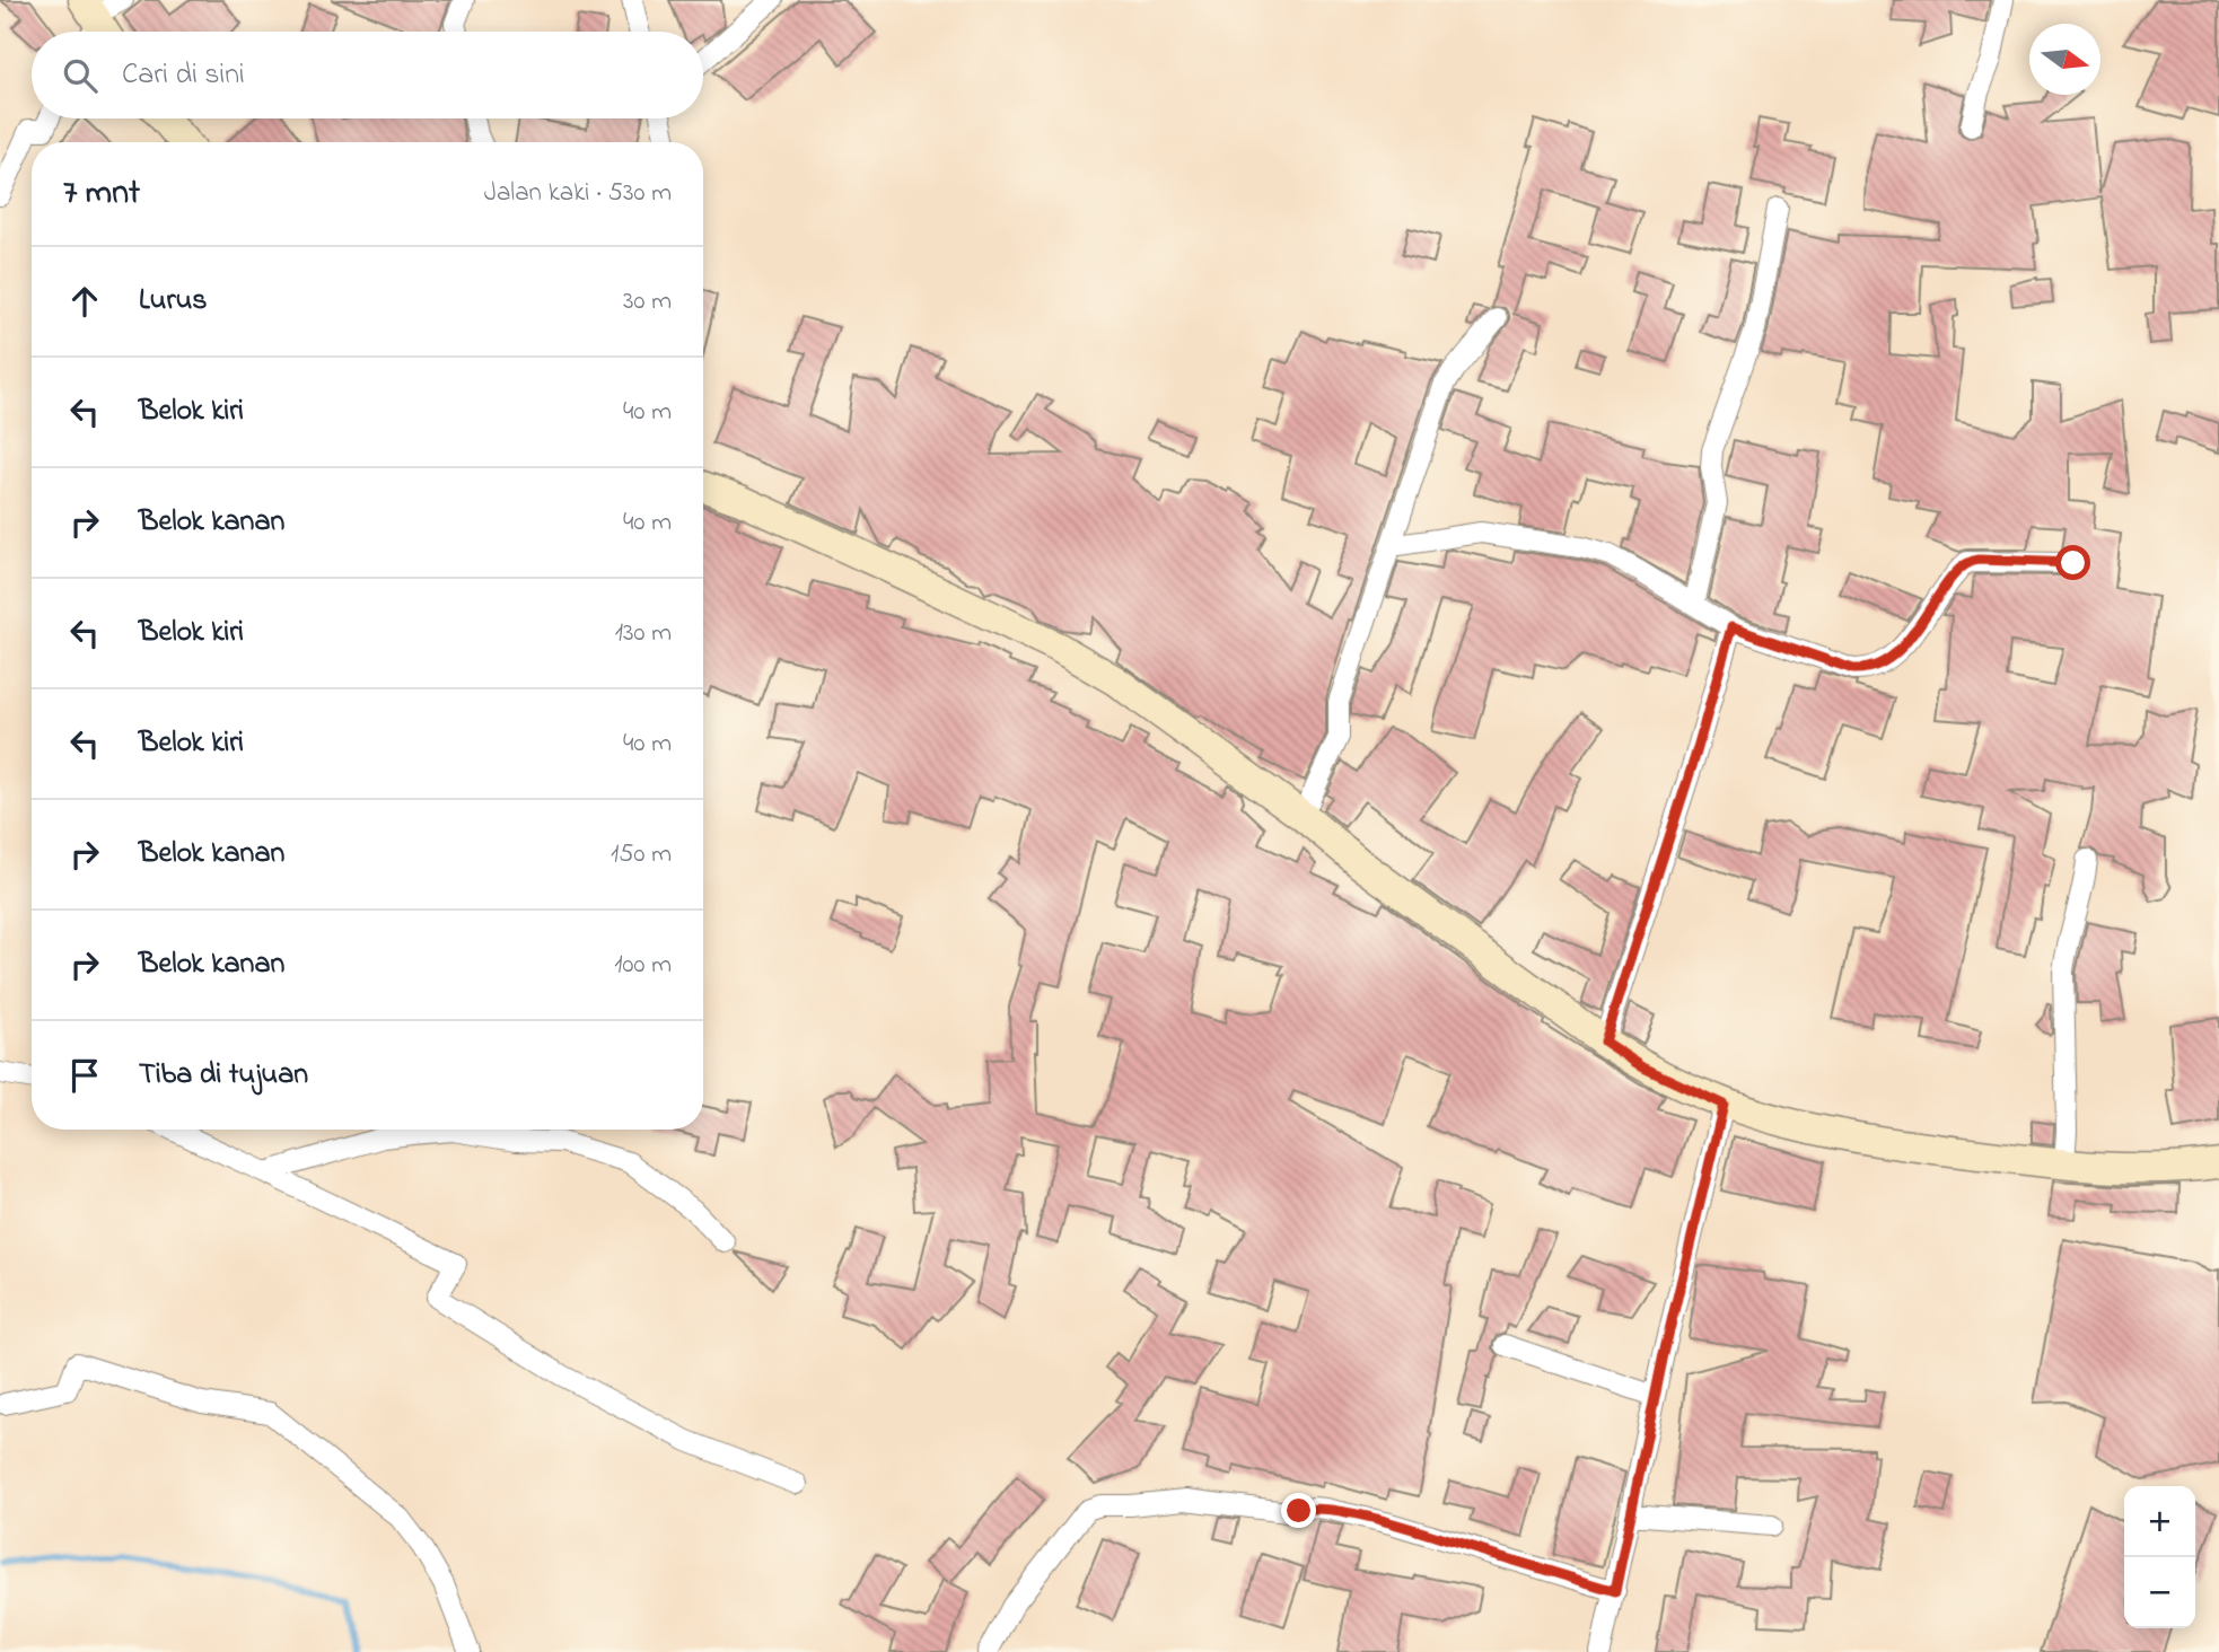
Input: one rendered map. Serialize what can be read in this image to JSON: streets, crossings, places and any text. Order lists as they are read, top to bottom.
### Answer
{
  "north": "right",
  "page": {
    "search": "Cari di sini",
    "heading": ["7 mnt", "Jalan kaki · 530 m"],
    "list": [
      ["Lurus", "30 m"],
      ["Belok kiri", "40 m"],
      ["Belok kanan", "40 m"],
      ["Belok kiri", "130 m"],
      ["Belok kiri", "40 m"],
      ["Belok kanan", "150 m"],
      ["Belok kanan", "100 m"],
      "Tiba di tujuan"
    ],
    "map_buttons": ["+", "−"]
  }
}
